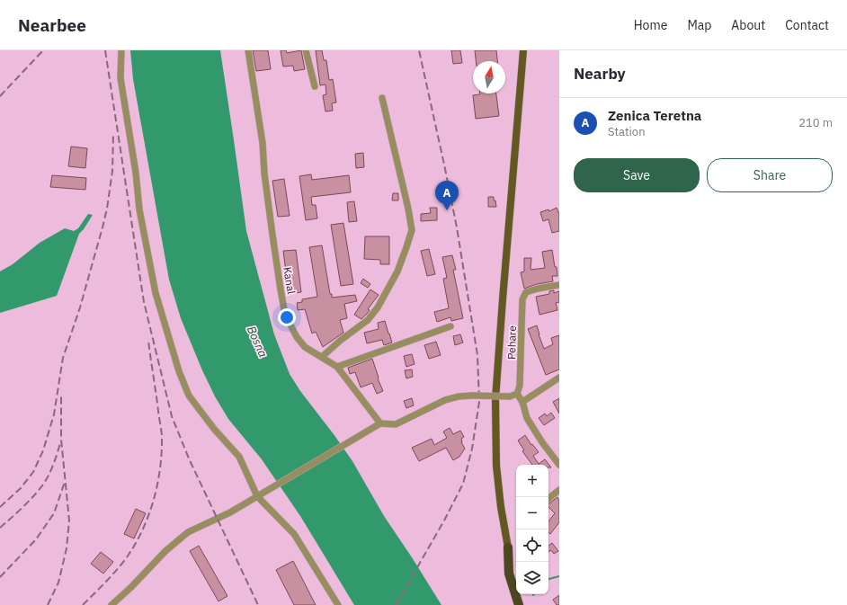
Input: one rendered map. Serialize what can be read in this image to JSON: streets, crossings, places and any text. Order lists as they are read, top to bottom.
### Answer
{
  "streets": {
    "street": ["Kanal", "Pehare"]
  },
  "water": ["Bosna"],
  "north": "top",
  "page": {
    "header": "Nearbee",
    "nav": [
      "Home",
      "Map",
      "About",
      "Contact"
    ],
    "heading": "Nearby",
    "list": [
      {
        "mark": "A",
        "name": "Zenica Teretna",
        "note": "Station",
        "value": "210 m"
      }
    ],
    "buttons": ["Save", "Share"],
    "pins": "A",
    "map_buttons": ["+", "−"]
  }
}
